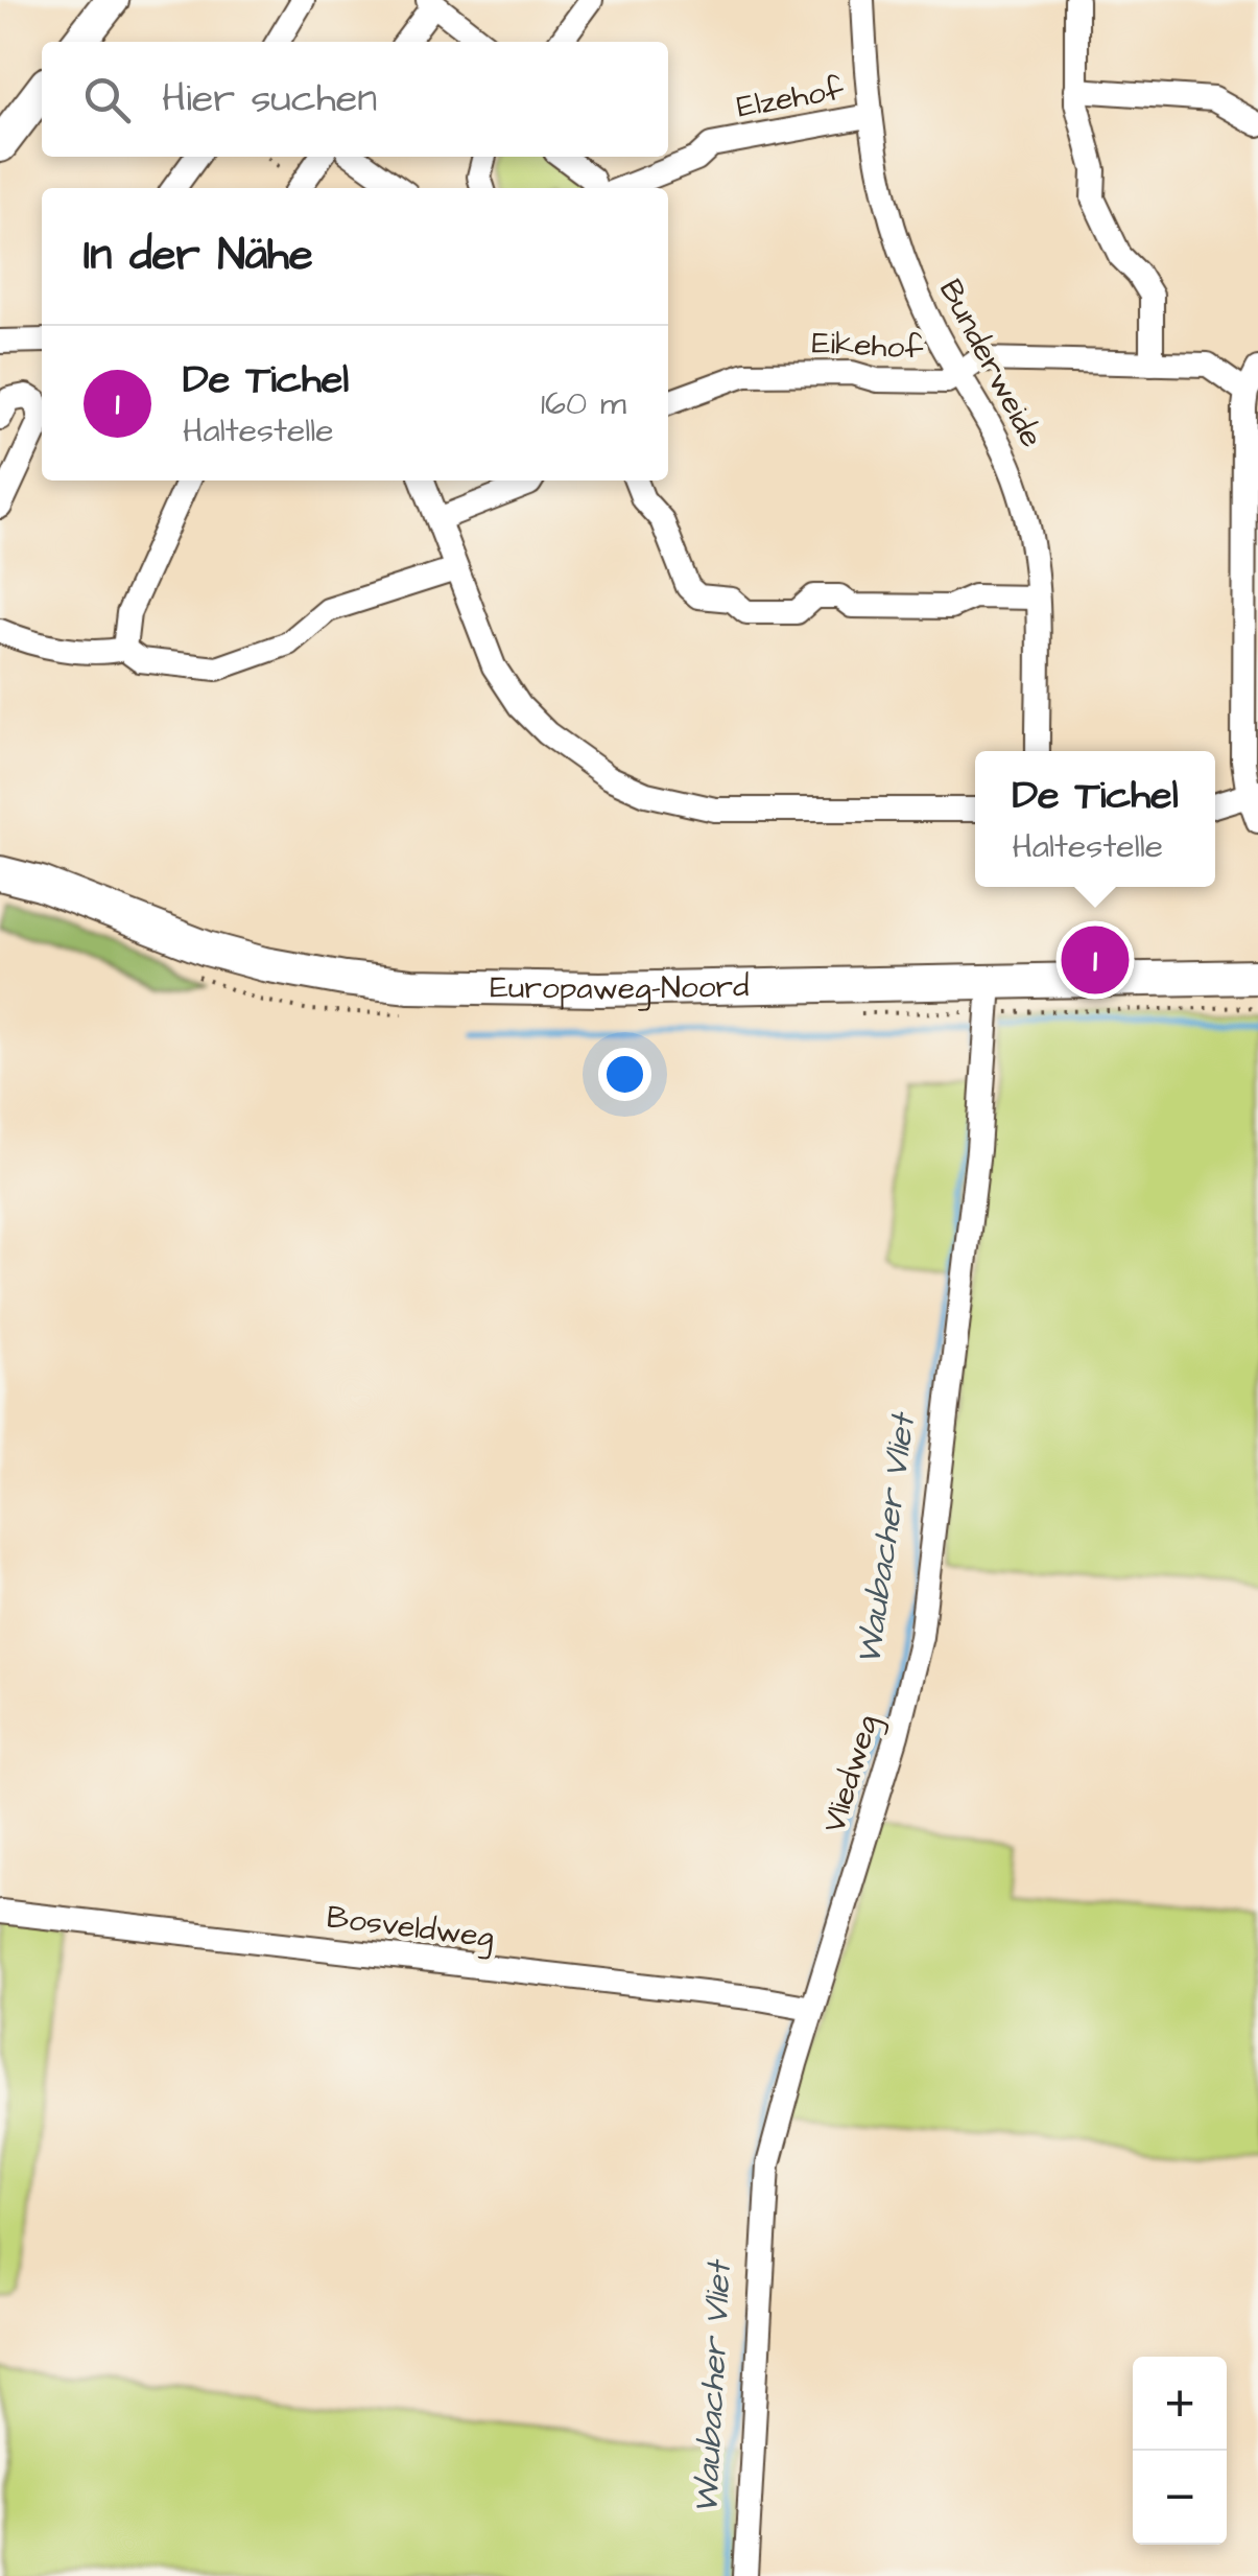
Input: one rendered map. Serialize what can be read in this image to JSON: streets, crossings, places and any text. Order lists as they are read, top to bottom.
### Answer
{
  "streets": {
    "street": [
      "Elzehof",
      "Eikehof",
      "Bunderweide",
      "Europaweg-Noord",
      "Vliedweg",
      "Bosveldweg"
    ]
  },
  "crossings": [
    ["Elzehof", "Bunderweide"],
    ["Eikehof", "Bunderweide"],
    ["Europaweg-Noord", "Vliedweg"],
    ["Vliedweg", "Bosveldweg"]
  ],
  "water": ["Waubacher Vliet"],
  "page": {
    "search": "Hier suchen",
    "heading": "In der Nähe",
    "list": [
      {
        "mark": "1",
        "name": "De Tichel",
        "note": "Haltestelle",
        "value": "160 m"
      }
    ],
    "popup": ["De Tichel", "Haltestelle"],
    "pins": "1",
    "map_buttons": ["+", "−"]
  }
}
